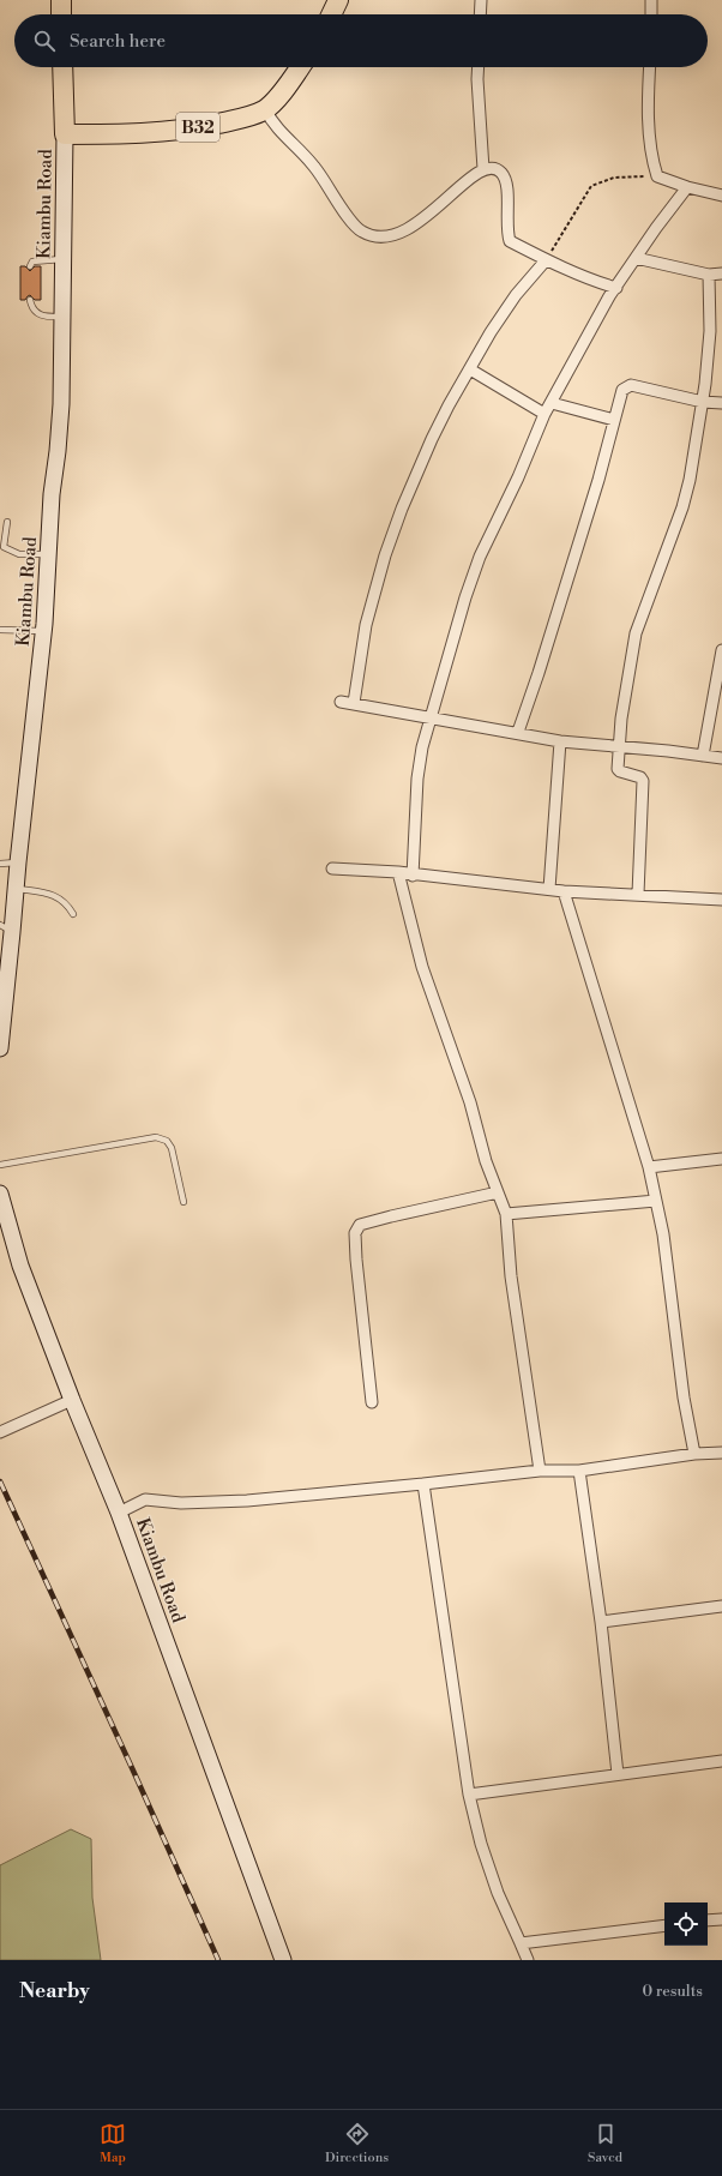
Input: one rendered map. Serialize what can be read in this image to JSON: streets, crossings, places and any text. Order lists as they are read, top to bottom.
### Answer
{
  "streets": {
    "highway": ["B32"],
    "main road": ["Kiambu Road"]
  },
  "crossings": [
    ["B32", "Kiambu Road"]
  ],
  "page": {
    "search": "Search here",
    "heading": ["Nearby", "0 results"],
    "nav": ["Map", "Directions", "Saved"]
  }
}
